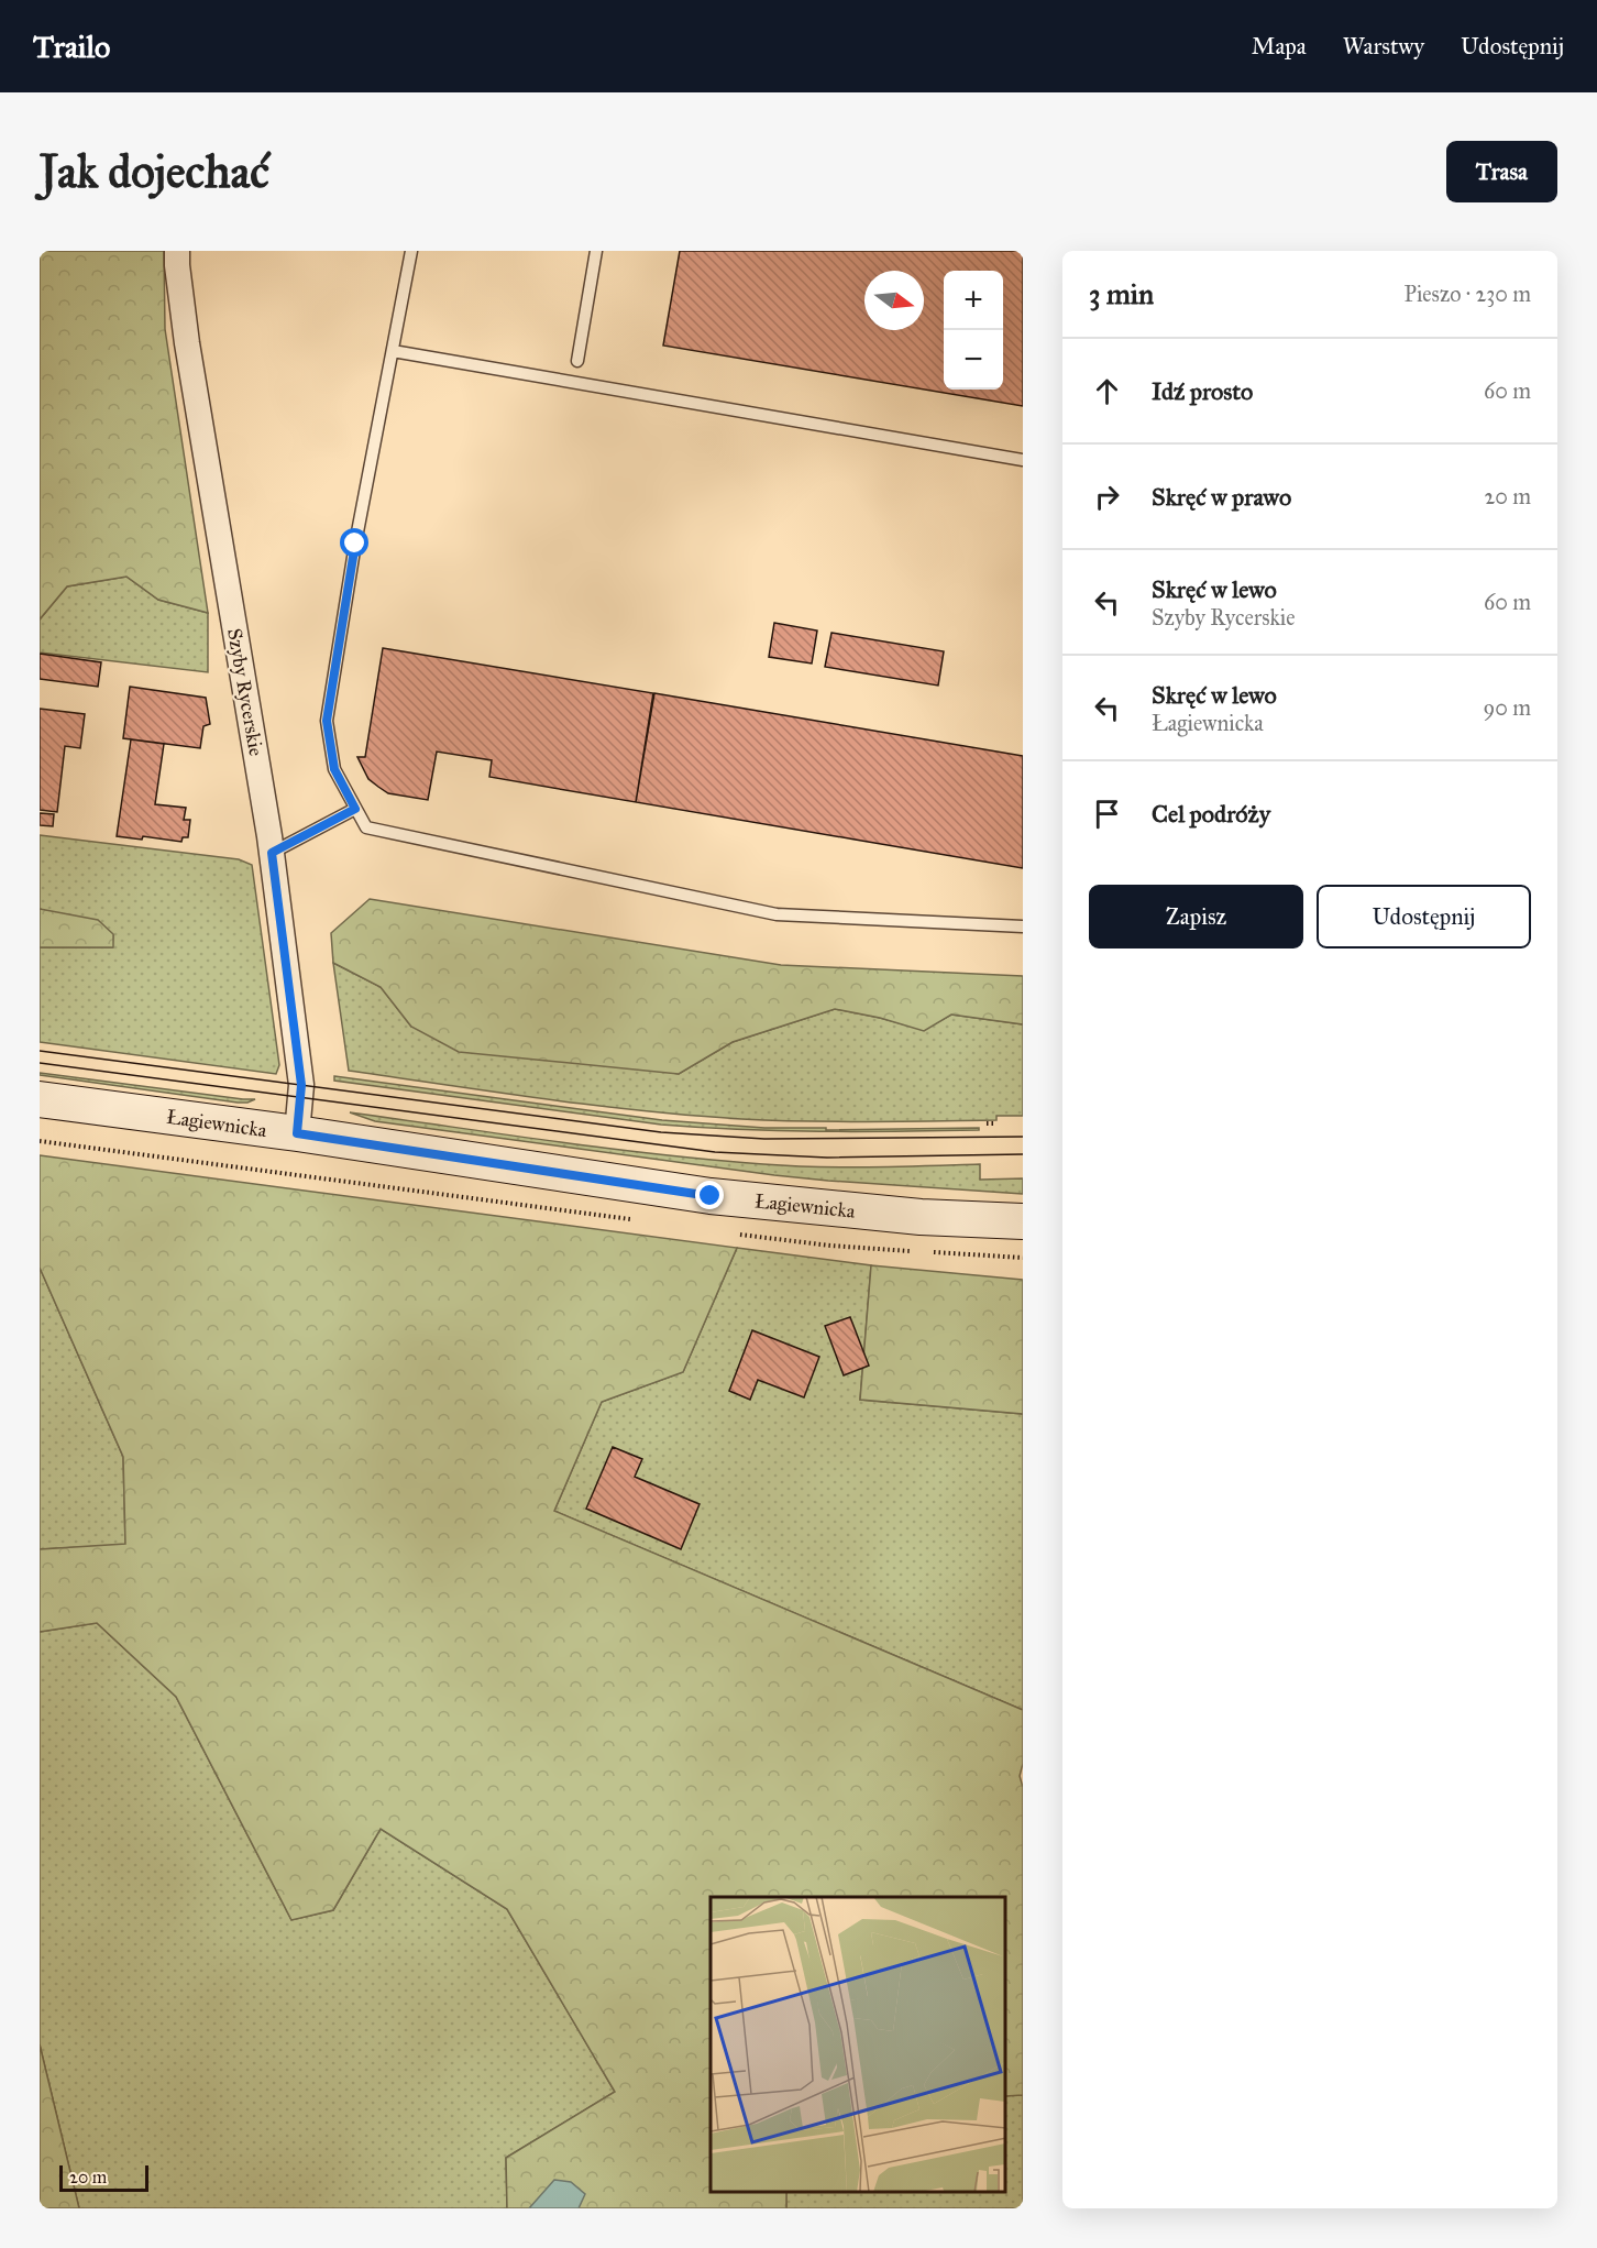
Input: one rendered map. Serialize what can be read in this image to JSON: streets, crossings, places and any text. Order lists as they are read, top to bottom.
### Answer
{
  "streets": {
    "main road": ["Łagiewnicka"],
    "street": ["Szyby Rycerskie"]
  },
  "crossings": [
    ["Szyby Rycerskie", "Łagiewnicka"]
  ],
  "scale_bar": "20 m",
  "north": "right",
  "page": {
    "header": "Trailo",
    "nav": ["Mapa", "Warstwy", "Udostępnij"],
    "buttons": [
      "Trasa",
      ["Zapisz", "Udostępnij"]
    ],
    "title": "Jak dojechać",
    "heading": ["3 min", "Pieszo · 230 m"],
    "map_buttons": ["+", "−"],
    "list": [
      ["Idź prosto", "60 m"],
      ["Skręć w prawo", "20 m"],
      ["Skręć w lewo", "Szyby Rycerskie", "60 m"],
      ["Skręć w lewo", "Łagiewnicka", "90 m"],
      "Cel podróży"
    ],
    "scale": "20 m"
  }
}
